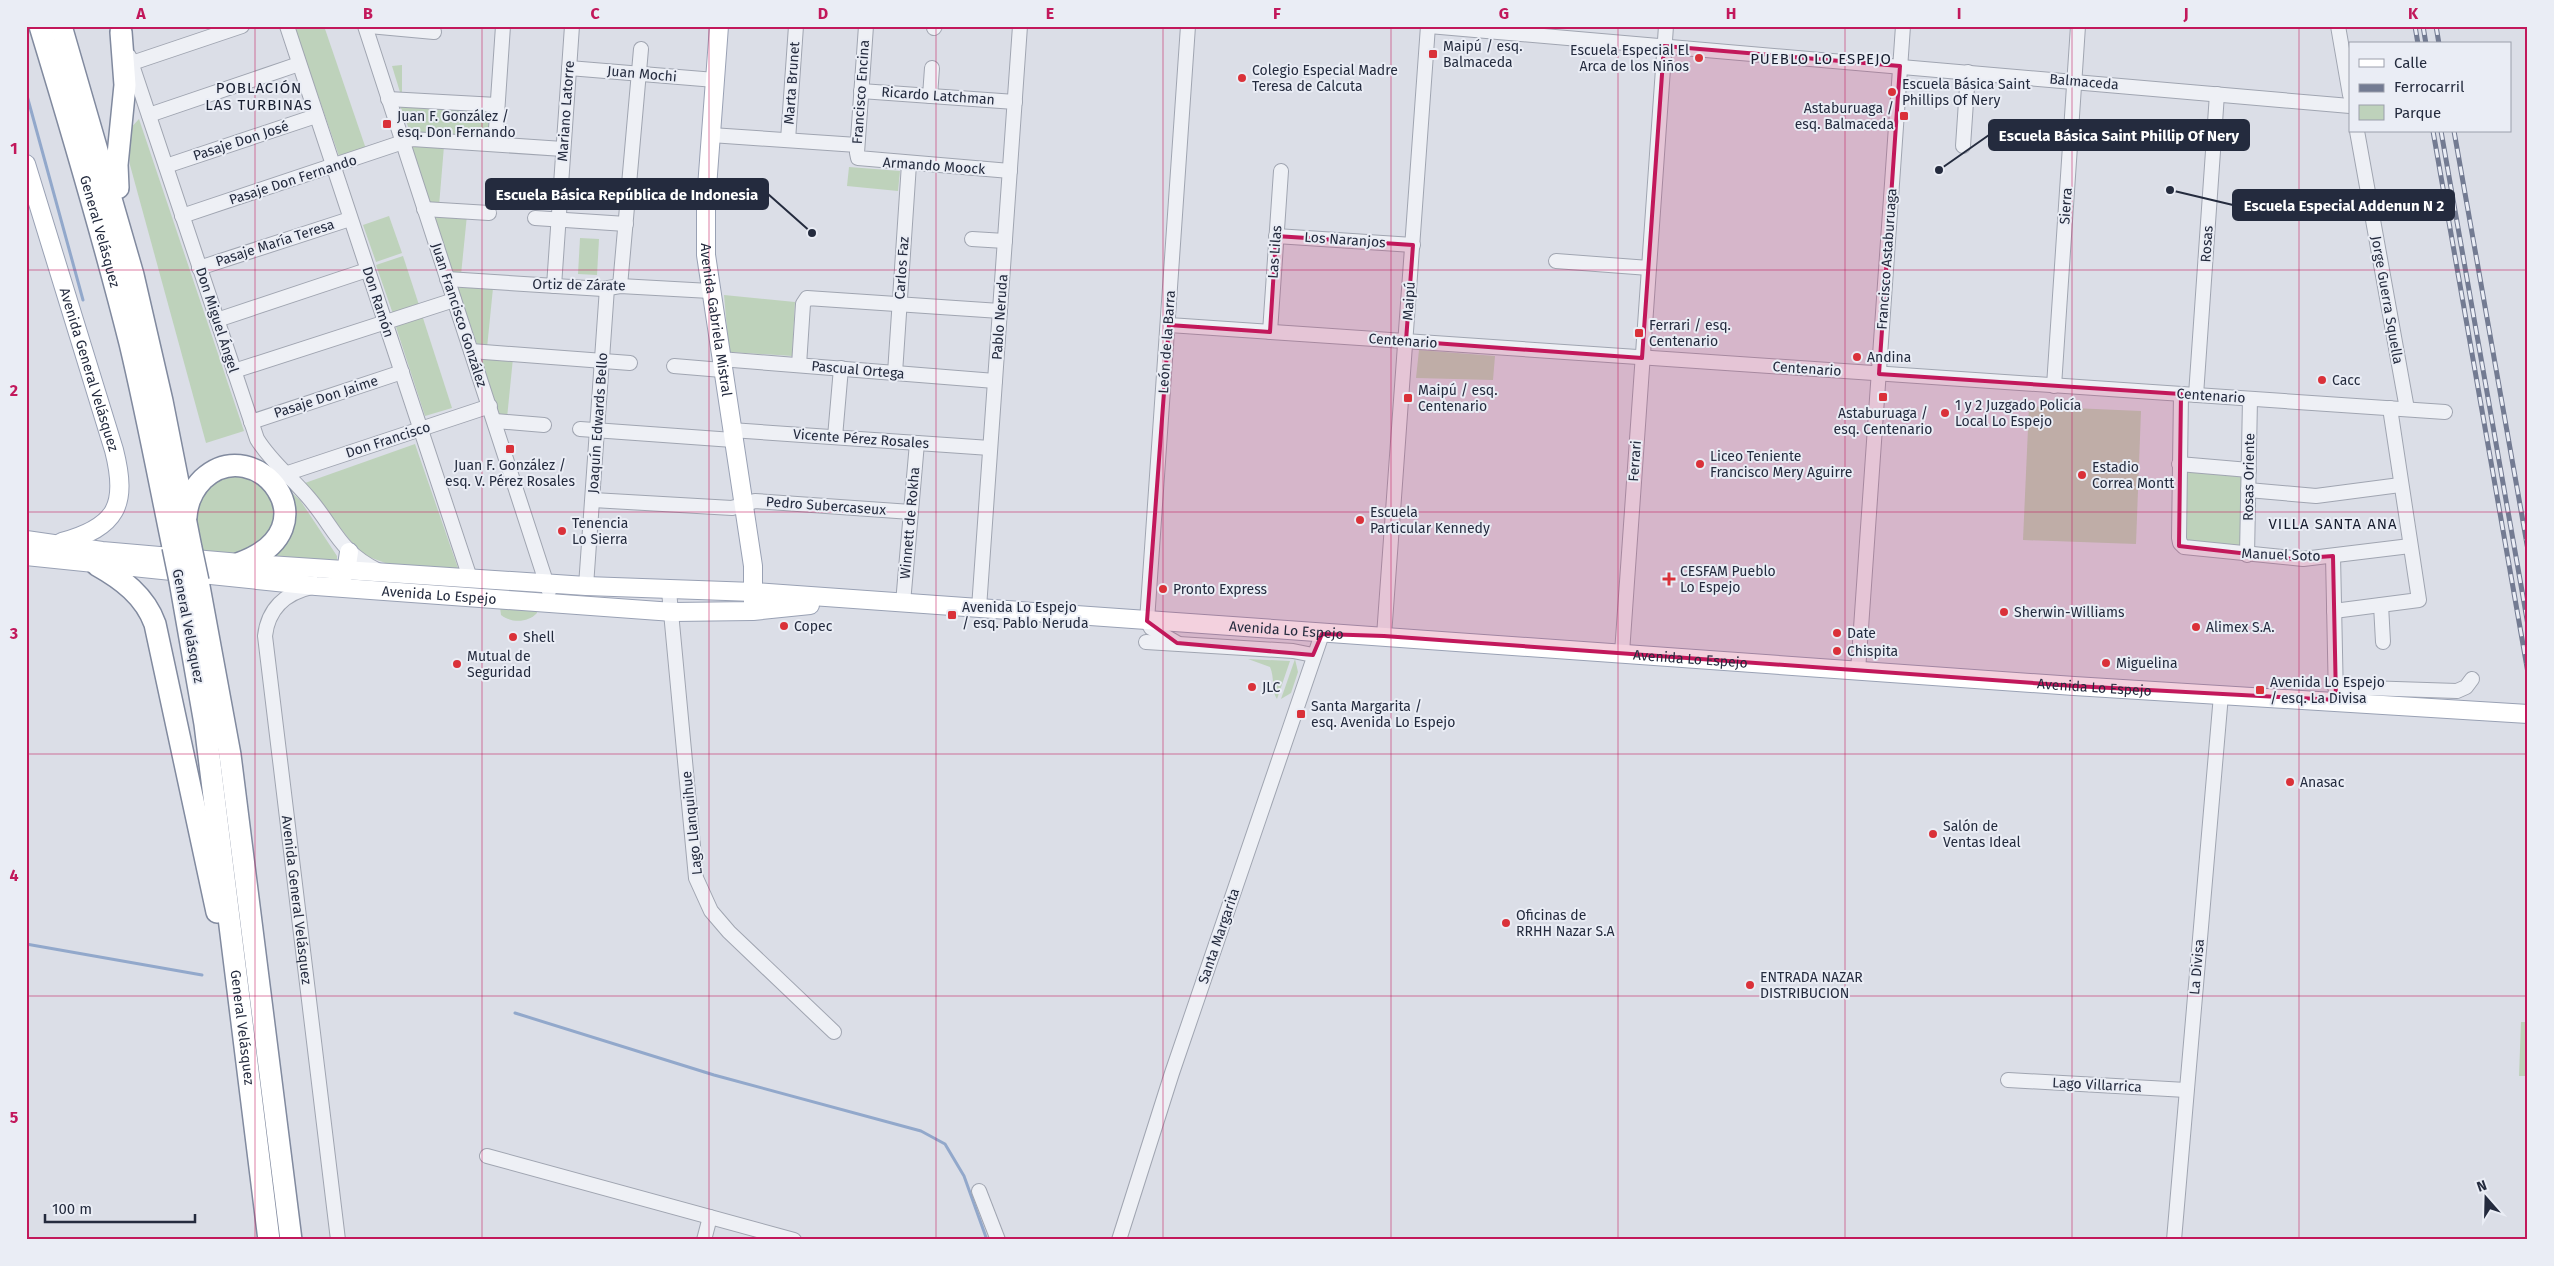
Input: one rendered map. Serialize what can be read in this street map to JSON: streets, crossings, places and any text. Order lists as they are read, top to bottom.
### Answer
{
  "streets": {
    "highway": ["General Velásquez"],
    "main road": ["Avenida Gabriela Mistral", "Avenida General Velásquez", "Avenida Lo Espejo"],
    "street": [
      "Juan Mochi",
      "Balmaceda",
      "Marta Brunet",
      "Francisco Encina",
      "Ricardo Latchman",
      "Mariano Latorre",
      "Pasaje Don José",
      "Armando Moock",
      "Pasaje Don Fernando",
      "Sierra",
      "Los Naranjos",
      "Pasaje María Teresa",
      "Rosas",
      "Las Lilas",
      "Francisco Astaburuaga",
      "Carlos Faz",
      "Ortiz de Zárate",
      "Jorge Guerra Squella",
      "Maipú",
      "Don Ramón",
      "Juan Francisco González",
      "Pablo Neruda",
      "Don Miguel Ángel",
      "Centenario",
      "León de la Barra",
      "Pascual Ortega",
      "Pasaje Don Jaime",
      "Joaquín Edwards Bello",
      "Vicente Pérez Rosales",
      "Don Francisco",
      "Ferrari",
      "Rosas Oriente",
      "Pedro Subercaseux",
      "Winnett de Rokha",
      "Manuel Soto",
      "Lago Llanquihue",
      "Santa Margarita",
      "La Divisa",
      "Lago Villarrica"
    ]
  },
  "crossings": [
    ["Juan Mochi", "Mariano Latorre"],
    ["Juan Mochi", "Avenida Gabriela Mistral"],
    ["Juan Mochi", "Joaquín Edwards Bello"],
    ["Balmaceda", "Sierra"],
    ["Balmaceda", "Rosas"],
    ["Balmaceda", "Francisco Astaburuaga"],
    ["Balmaceda", "Maipú"],
    ["Balmaceda", "Ferrari"],
    ["Marta Brunet", "Armando Moock"],
    ["Francisco Encina", "Ricardo Latchman"],
    ["Francisco Encina", "Armando Moock"],
    ["Ricardo Latchman", "Pablo Neruda"],
    ["Mariano Latorre", "Pasaje Don Fernando"],
    ["Mariano Latorre", "Ortiz de Zárate"],
    ["Pasaje Don José", "Don Ramón"],
    ["Pasaje Don José", "Don Miguel Ángel"],
    ["Armando Moock", "Carlos Faz"],
    ["Armando Moock", "Pablo Neruda"],
    ["Armando Moock", "Avenida Gabriela Mistral"],
    ["Pasaje Don Fernando", "Don Ramón"],
    ["Pasaje Don Fernando", "Juan Francisco González"],
    ["Pasaje Don Fernando", "Don Miguel Ángel"],
    ["Sierra", "Centenario"],
    ["Los Naranjos", "Las Lilas"],
    ["Los Naranjos", "Maipú"],
    ["Pasaje María Teresa", "Don Ramón"],
    ["Pasaje María Teresa", "Don Miguel Ángel"],
    ["Rosas", "Centenario"],
    ["Las Lilas", "Centenario"],
    ["Francisco Astaburuaga", "Centenario"],
    ["Francisco Astaburuaga", "Avenida Lo Espejo"],
    ["Carlos Faz", "Pascual Ortega"],
    ["Ortiz de Zárate", "Juan Francisco González"],
    ["Ortiz de Zárate", "Avenida Gabriela Mistral"],
    ["Ortiz de Zárate", "Joaquín Edwards Bello"],
    ["Jorge Guerra Squella", "Centenario"],
    ["Maipú", "Centenario"],
    ["Maipú", "Avenida Lo Espejo"],
    ["Don Ramón", "Pasaje Don Jaime"],
    ["Don Ramón", "Don Francisco"],
    ["Don Ramón", "Avenida Lo Espejo"],
    ["Juan Francisco González", "Don Francisco"],
    ["Juan Francisco González", "Avenida Lo Espejo"],
    ["Pablo Neruda", "Pascual Ortega"],
    ["Pablo Neruda", "Vicente Pérez Rosales"],
    ["Pablo Neruda", "Avenida Lo Espejo"],
    ["Avenida Gabriela Mistral", "Pascual Ortega"],
    ["Avenida Gabriela Mistral", "Vicente Pérez Rosales"],
    ["Avenida Gabriela Mistral", "Pedro Subercaseux"],
    ["Avenida Gabriela Mistral", "Avenida Lo Espejo"],
    ["Don Miguel Ángel", "Pasaje Don Jaime"],
    ["Don Miguel Ángel", "Don Francisco"],
    ["Don Miguel Ángel", "Avenida Lo Espejo"],
    ["Centenario", "León de la Barra"],
    ["Centenario", "Ferrari"],
    ["Centenario", "Rosas Oriente"],
    ["León de la Barra", "Avenida Lo Espejo"],
    ["Avenida General Velásquez", "Avenida Lo Espejo"],
    ["Joaquín Edwards Bello", "Vicente Pérez Rosales"],
    ["Joaquín Edwards Bello", "Pedro Subercaseux"],
    ["Joaquín Edwards Bello", "Avenida Lo Espejo"],
    ["Vicente Pérez Rosales", "Winnett de Rokha"],
    ["Ferrari", "Avenida Lo Espejo"],
    ["Rosas Oriente", "Manuel Soto"],
    ["Pedro Subercaseux", "Winnett de Rokha"],
    ["Winnett de Rokha", "Avenida Lo Espejo"],
    ["Avenida Lo Espejo", "Lago Llanquihue"],
    ["Avenida Lo Espejo", "Santa Margarita"],
    ["Avenida Lo Espejo", "La Divisa"],
    ["La Divisa", "Lago Villarrica"]
  ],
  "districts": ["PUEBLO LO ESPEJO", "POBLACIÓN LAS TURBINAS", "VILLA SANTA ANA"],
  "places": {
    "transit": [
      "Maipú / esq. Balmaceda",
      "Astaburuaga / esq. Balmaceda",
      "Juan F. González / esq. Don Fernando",
      "Ferrari / esq. Centenario",
      "Astaburuaga / esq. Centenario",
      "Maipú / esq. Centenario",
      "Juan F. González / esq. V. Pérez Rosales",
      "Avenida Lo Espejo / esq. Pablo Neruda",
      "Avenida Lo Espejo / esq. La Divisa",
      "Santa Margarita / esq. Avenida Lo Espejo"
    ],
    "other": [
      "Escuela Especial El Arca de los Niños",
      "Colegio Especial Madre Teresa de Calcuta",
      "Escuela Básica Saint Phillips Of Nery",
      "Escuela Básica Saint Phillip Of Nery",
      "Escuela Especial Addenun N 2",
      "Escuela Básica República de Indonesia",
      "Andina",
      "Cacc",
      "1 y 2 Juzgado Policía Local Lo Espejo",
      "Liceo Teniente Francisco Mery Aguirre",
      "Estadio Correa Montt",
      "Escuela Particular Kennedy",
      "Tenencia Lo Sierra",
      "Pronto Express",
      "Sherwin-Williams",
      "Copec",
      "Alimex S.A.",
      "Date",
      "Shell",
      "Chispita",
      "Miguelina",
      "Mutual de Seguridad",
      "JLC",
      "Anasac",
      "Salón de Ventas Ideal",
      "Oficinas de RRHH Nazar S.A",
      "ENTRADA NAZAR DISTRIBUCION"
    ],
    "health": ["CESFAM Pueblo Lo Espejo"]
  },
  "legend": ["Calle", "Ferrocarril", "Parque"],
  "scale_bar": "100 m",
  "north": "top",
  "grid": {
    "columns": [
      "A",
      "B",
      "C",
      "D",
      "E",
      "F",
      "G",
      "H",
      "I",
      "J",
      "K"
    ],
    "rows": [
      "1",
      "2",
      "3",
      "4",
      "5"
    ]
  }
}
